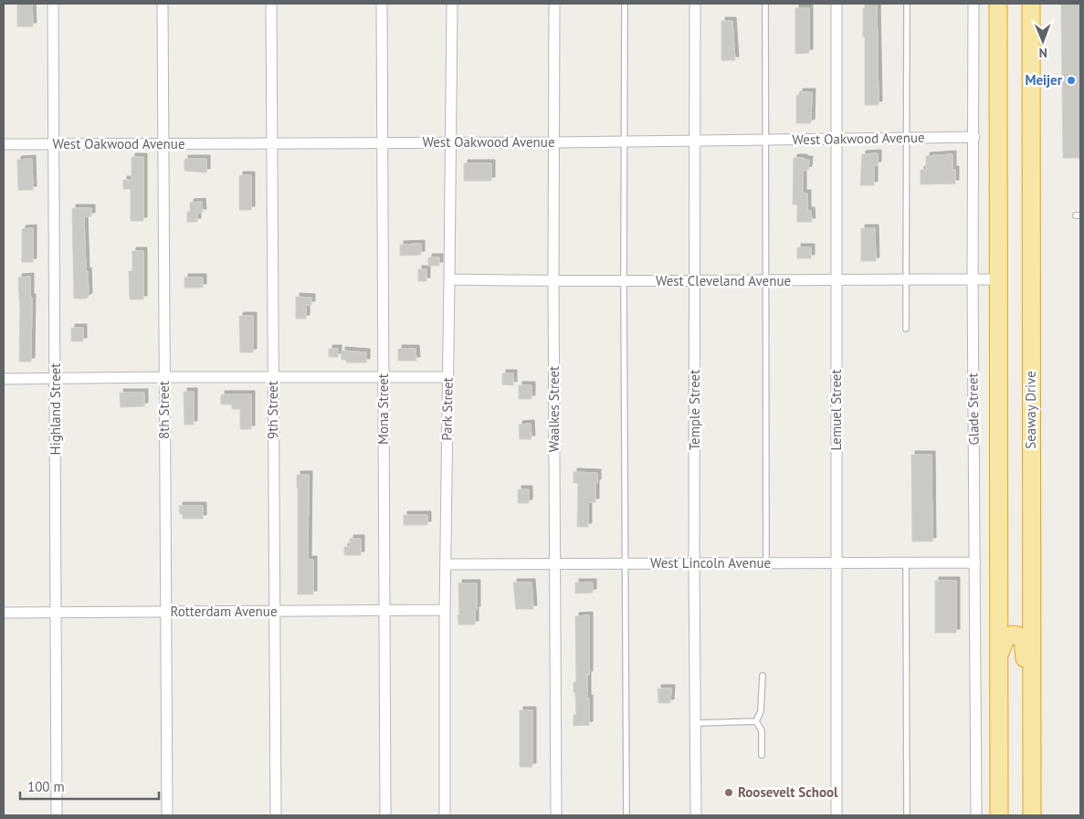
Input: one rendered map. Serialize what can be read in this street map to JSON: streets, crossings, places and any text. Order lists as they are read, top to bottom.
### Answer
{
  "streets": {
    "highway": ["Seaway Drive"],
    "street": [
      "West Oakwood Avenue",
      "West Cleveland Avenue",
      "Highland Street",
      "Mona Street",
      "Park Street",
      "Waalkes Street",
      "Glade Street",
      "8th Street",
      "9th Street",
      "Temple Street",
      "Lemuel Street",
      "West Lincoln Avenue",
      "Rotterdam Avenue"
    ]
  },
  "crossings": [
    ["West Oakwood Avenue", "Highland Street"],
    ["West Oakwood Avenue", "Mona Street"],
    ["West Oakwood Avenue", "Park Street"],
    ["West Oakwood Avenue", "Waalkes Street"],
    ["West Oakwood Avenue", "Glade Street"],
    ["West Oakwood Avenue", "8th Street"],
    ["West Oakwood Avenue", "9th Street"],
    ["West Oakwood Avenue", "Temple Street"],
    ["West Oakwood Avenue", "Lemuel Street"],
    ["West Cleveland Avenue", "Park Street"],
    ["West Cleveland Avenue", "Waalkes Street"],
    ["West Cleveland Avenue", "Glade Street"],
    ["West Cleveland Avenue", "Temple Street"],
    ["West Cleveland Avenue", "Lemuel Street"],
    ["Highland Street", "Rotterdam Avenue"],
    ["Mona Street", "Rotterdam Avenue"],
    ["Park Street", "West Lincoln Avenue"],
    ["Park Street", "Rotterdam Avenue"],
    ["Waalkes Street", "West Lincoln Avenue"],
    ["Glade Street", "West Lincoln Avenue"],
    ["8th Street", "Rotterdam Avenue"],
    ["9th Street", "Rotterdam Avenue"],
    ["Temple Street", "West Lincoln Avenue"],
    ["Lemuel Street", "West Lincoln Avenue"]
  ],
  "places": ["Meijer", "Roosevelt School"],
  "scale_bar": "100 m",
  "north": "bottom"
}
